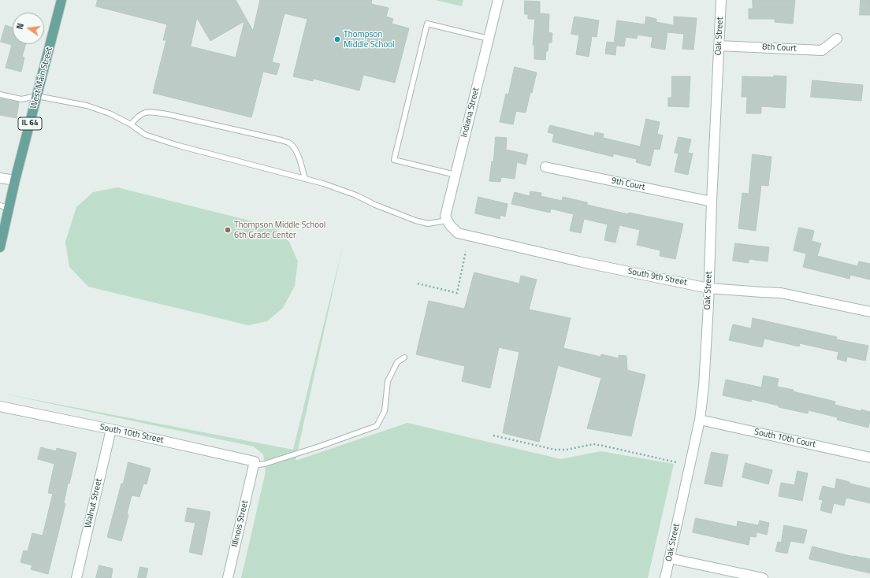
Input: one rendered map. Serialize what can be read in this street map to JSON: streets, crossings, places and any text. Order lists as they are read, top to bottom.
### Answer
{
  "streets": {
    "main road": ["West Main Street", "IL 64"],
    "street": [
      "Oak Street",
      "8th Court",
      "Indiana Street",
      "9th Court",
      "South 9th Street",
      "South 10th Street",
      "South 10th Court",
      "Walnut Street",
      "Illinois Street"
    ]
  },
  "crossings": [
    ["Oak Street", "8th Court"],
    ["Oak Street", "9th Court"],
    ["Oak Street", "South 9th Street"],
    ["Oak Street", "South 10th Court"],
    ["Indiana Street", "South 9th Street"],
    ["South 10th Street", "Walnut Street"],
    ["South 10th Street", "Illinois Street"]
  ],
  "places": ["Thompson Middle School", "Thompson Middle School 6th Grade Center"],
  "north": "left"
}
